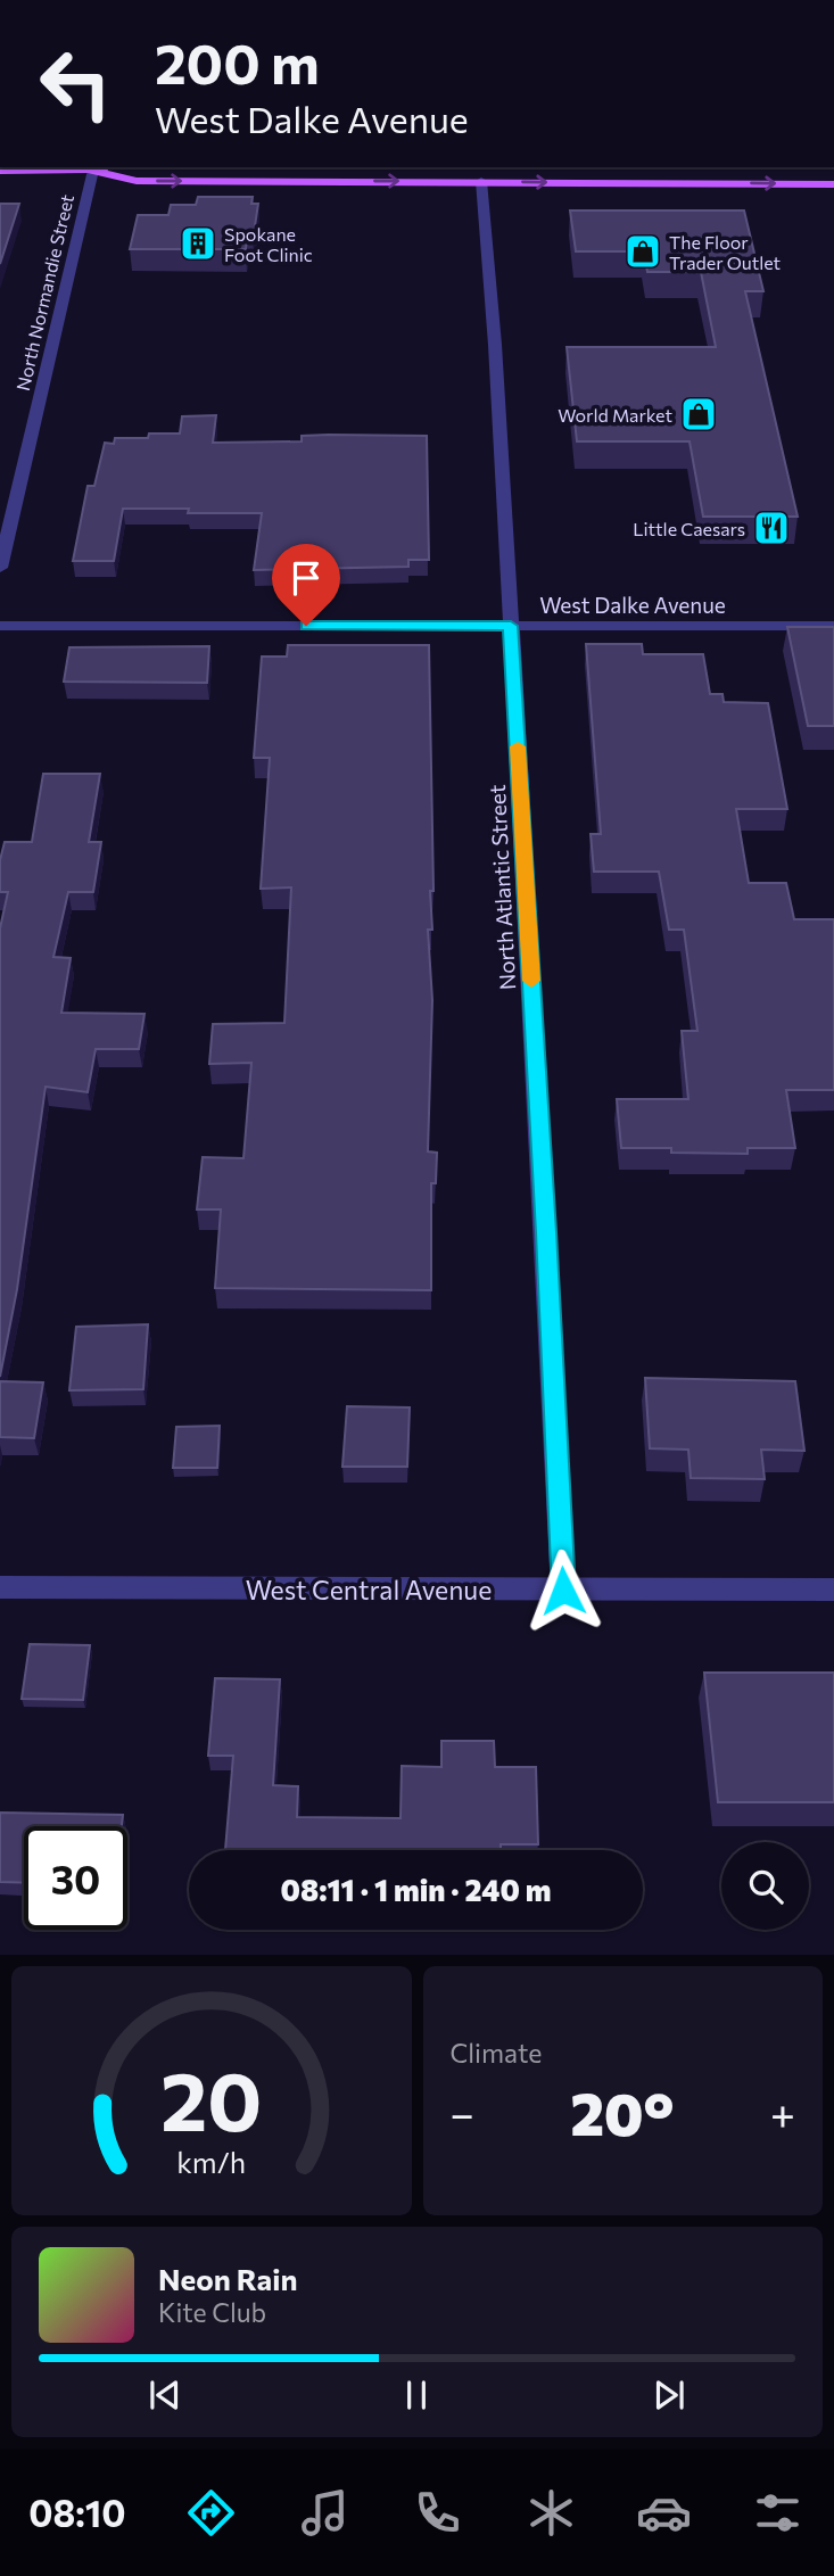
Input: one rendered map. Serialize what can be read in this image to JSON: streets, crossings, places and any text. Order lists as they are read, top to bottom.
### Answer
{
  "streets": {
    "street": [
      "North Normandie Street",
      "West Dalke Avenue",
      "North Atlantic Street",
      "West Central Avenue"
    ]
  },
  "crossings": [
    ["West Dalke Avenue", "North Atlantic Street"],
    ["North Atlantic Street", "West Central Avenue"]
  ],
  "places": {
    "building": ["Spokane Foot Clinic"],
    "shop": ["The Floor Trader Outlet", "World Market"],
    "restaurant": ["Little Caesars"]
  },
  "page": {
    "turn": ["200 m", "West Dalke Avenue"],
    "limit": "30",
    "trip": "08:11 · 1 min · 240 m",
    "tile": "Climate",
    "heat": ["−", "20°", "+"],
    "song": ["Neon Rain", "Kite Club"],
    "tabs": "08:10",
    "gauge": ["20", "km/h"]
  }
}
